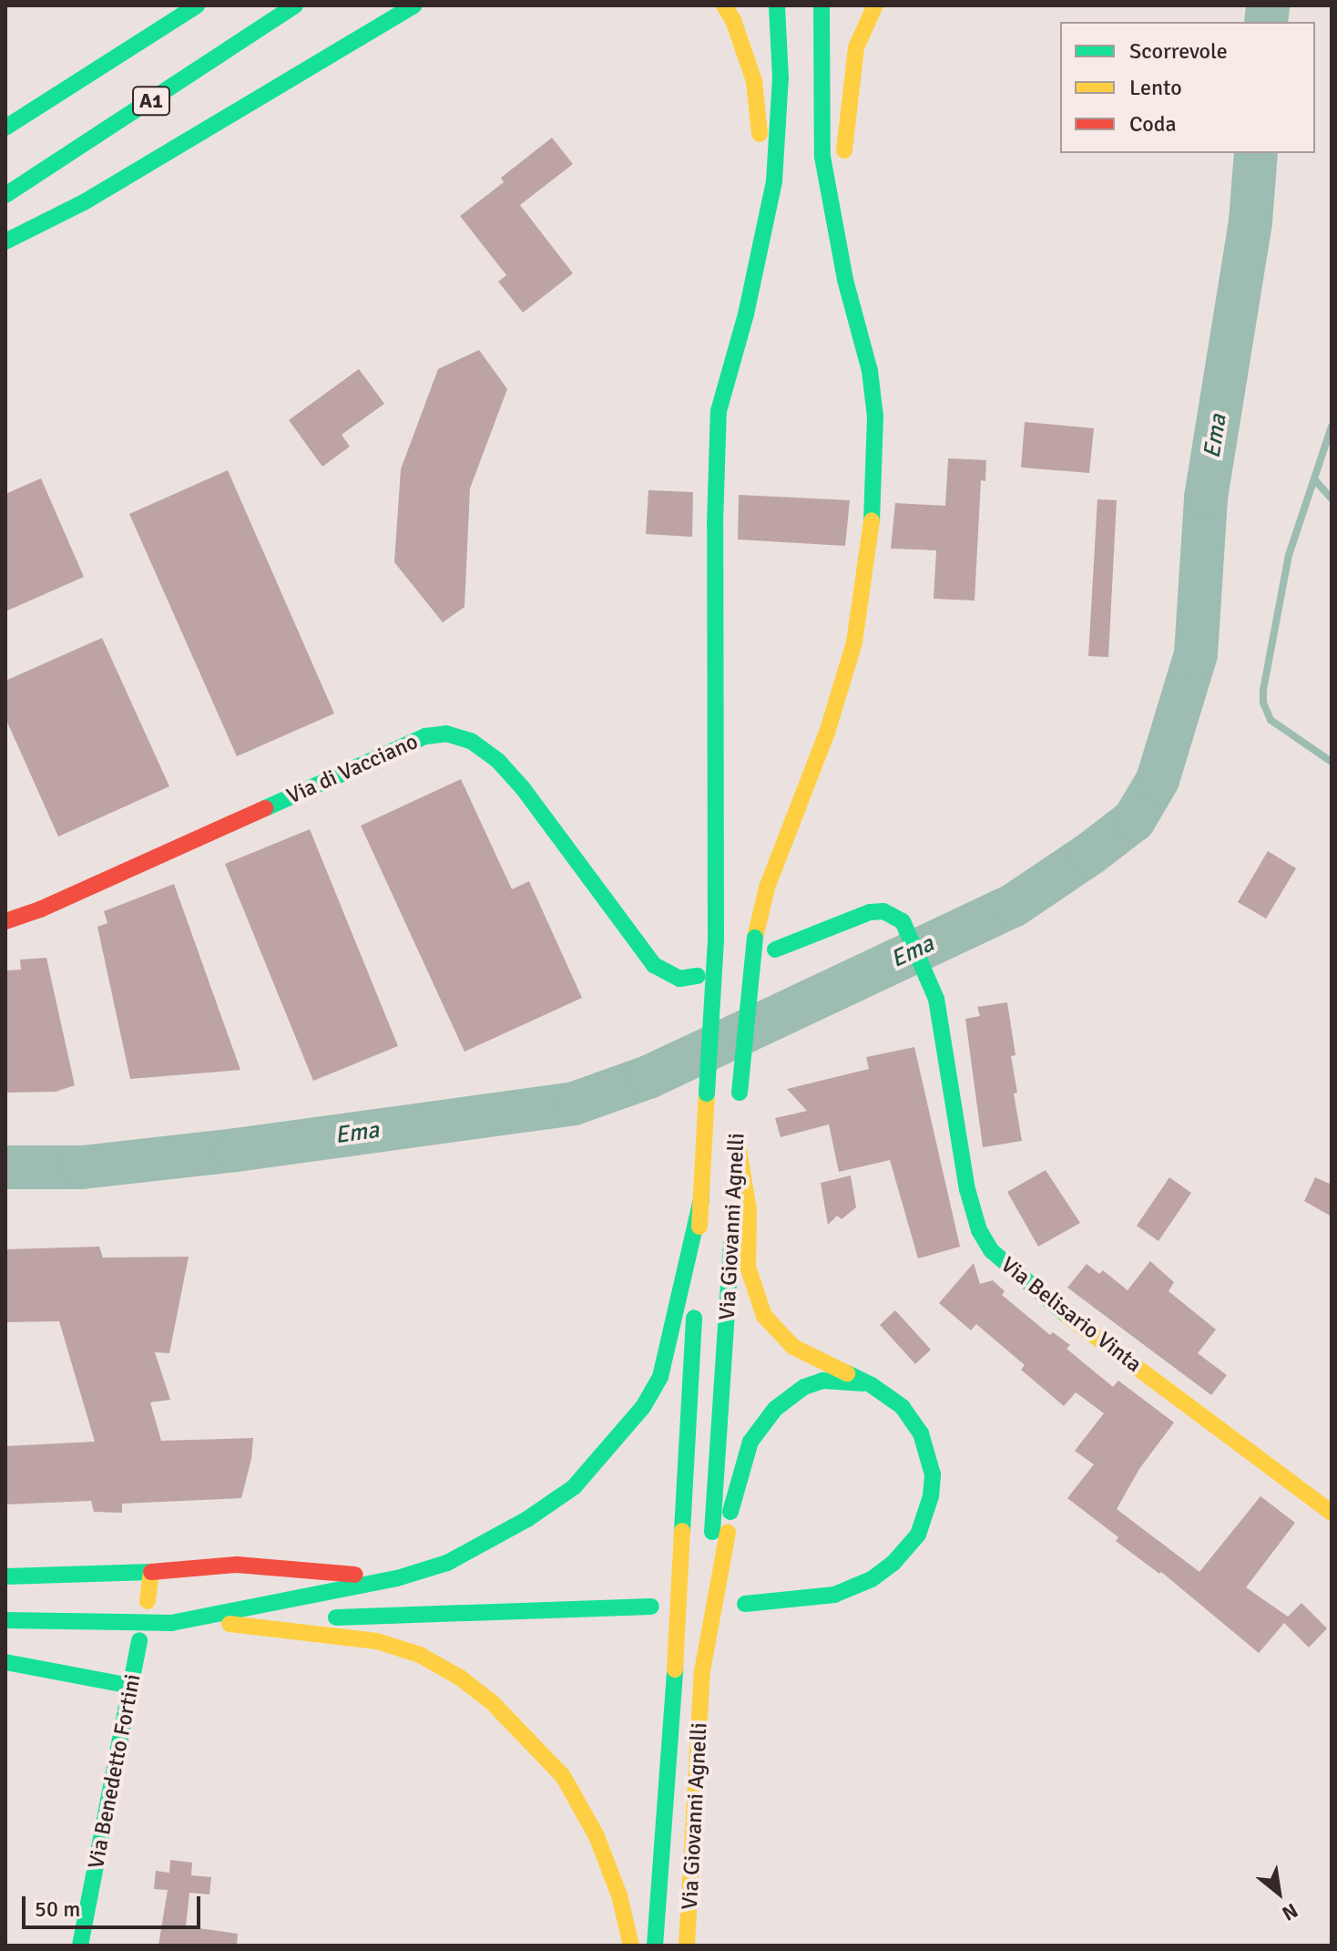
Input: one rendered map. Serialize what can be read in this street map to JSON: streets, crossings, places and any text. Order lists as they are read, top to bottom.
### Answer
{
  "streets": {
    "main road": [
      "A1",
      "Via di Vacciano",
      "Via Giovanni Agnelli",
      "Via Belisario Vinta",
      "Via Benedetto Fortini"
    ]
  },
  "water": ["Ema"],
  "legend": ["Scorrevole", "Lento", "Coda"],
  "scale_bar": "50 m",
  "north": "bottom right"
}
